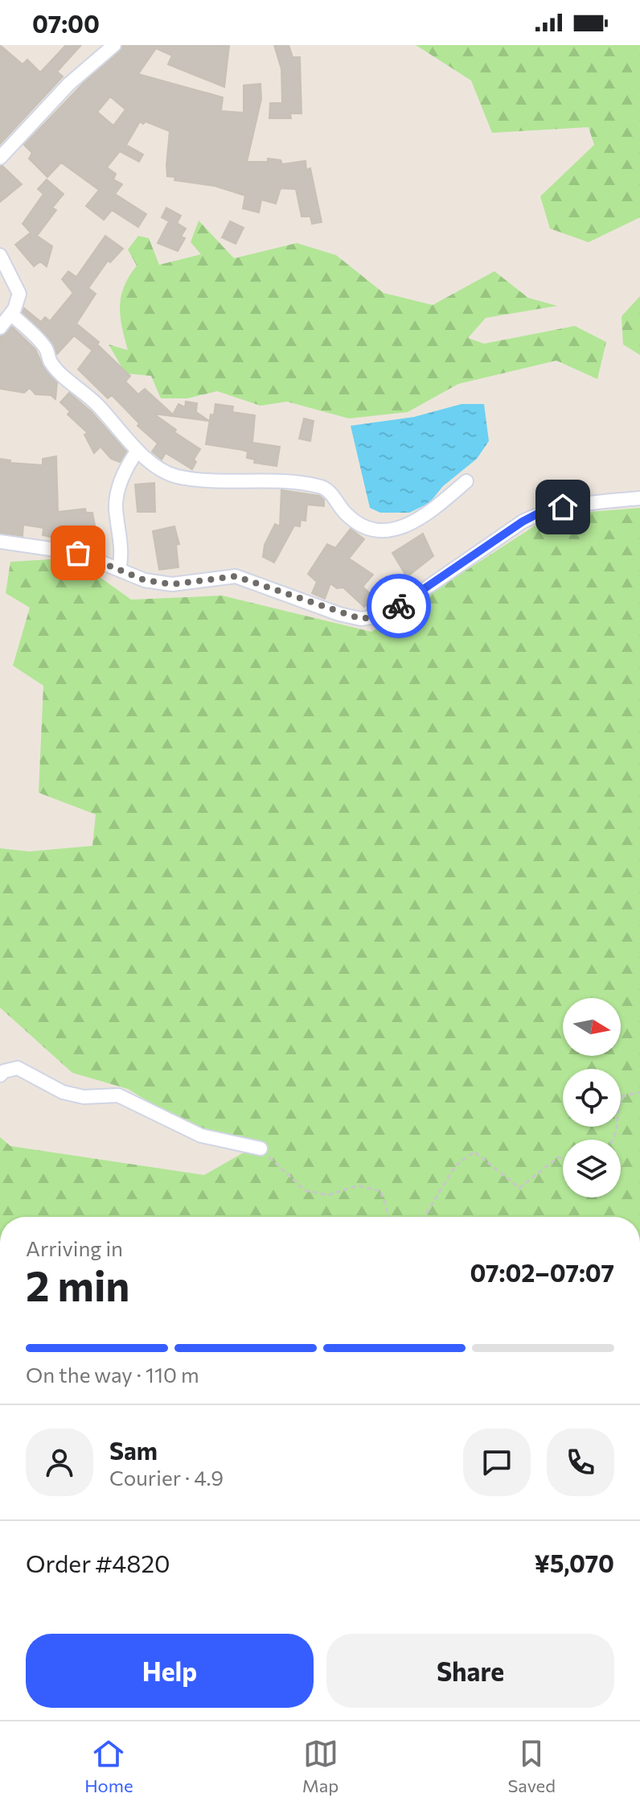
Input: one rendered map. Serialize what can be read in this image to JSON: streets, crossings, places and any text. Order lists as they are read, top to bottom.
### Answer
{
  "north": "right",
  "page": {
    "status": "07:00",
    "heading": ["2 min", "Arriving in", "07:02–07:07"],
    "panel": [
      "Sam",
      "Courier · 4.9",
      "Order #4820",
      "¥5,070"
    ],
    "bar": "On the way · 110 m",
    "buttons": ["Help", "Share"],
    "tabs": ["Home", "Map", "Saved"]
  }
}
